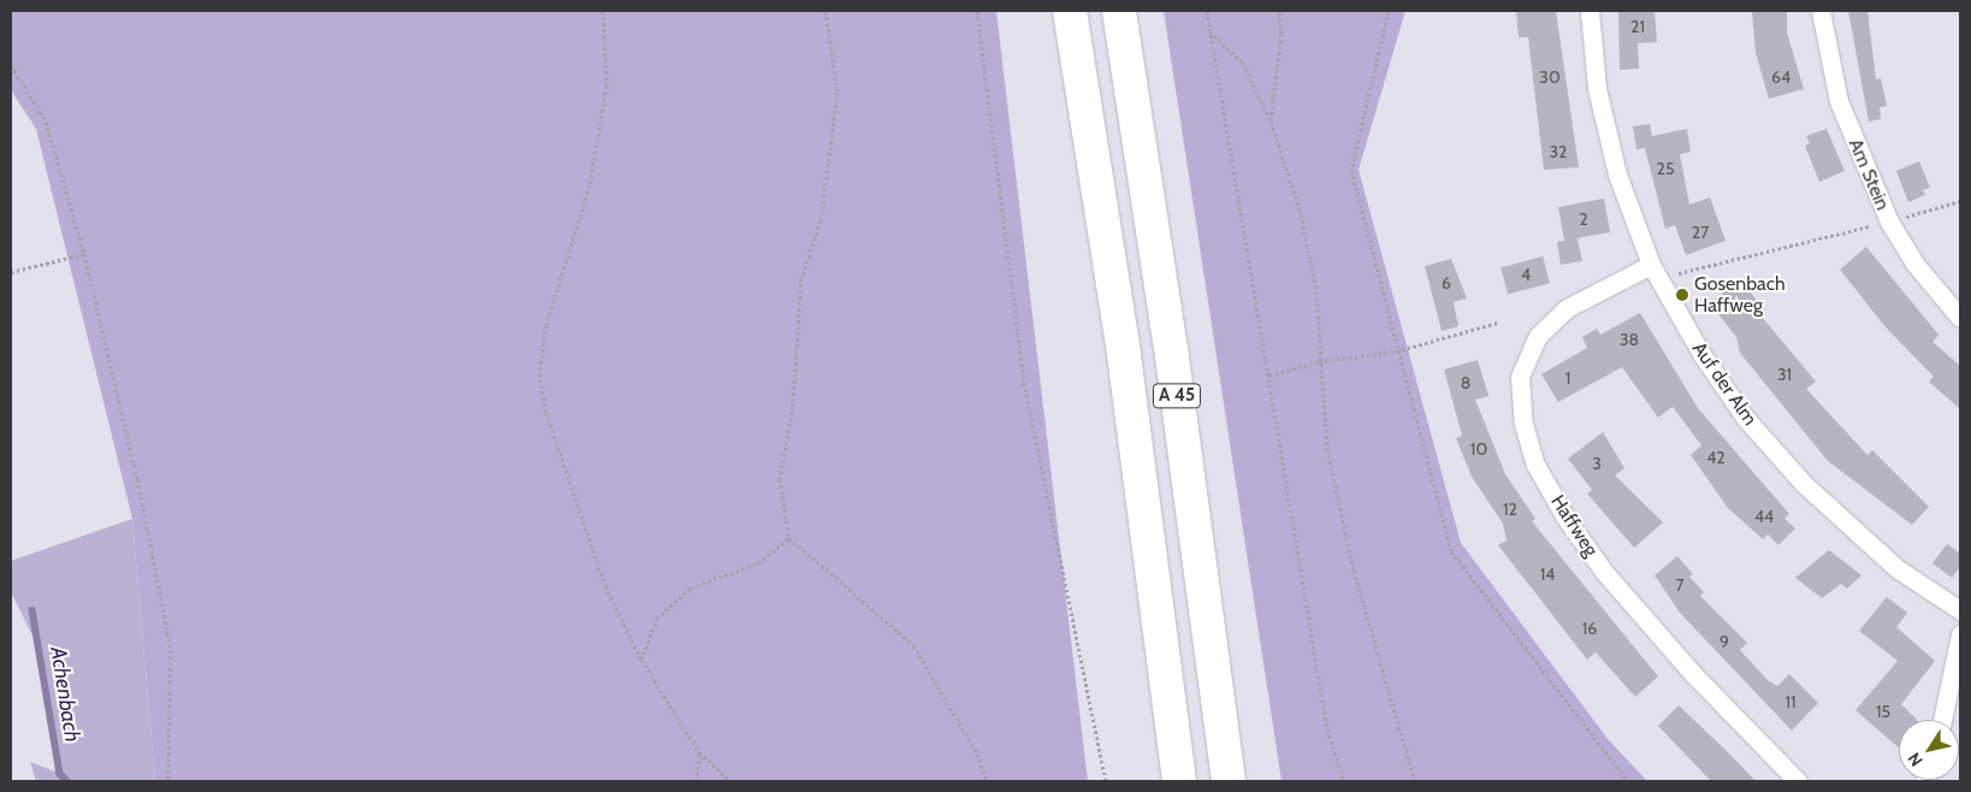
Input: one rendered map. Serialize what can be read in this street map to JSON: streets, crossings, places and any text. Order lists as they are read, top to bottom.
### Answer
{
  "streets": {
    "highway": ["A 45"],
    "street": ["Am Stein", "Auf der Alm", "Haffweg"]
  },
  "crossings": [
    ["Auf der Alm", "Haffweg"]
  ],
  "water": ["Achenbach"],
  "places": ["Gosenbach Haffweg"],
  "house_numbers": [
    "21",
    "30",
    "64",
    "32",
    "25",
    "2",
    "27",
    "4",
    "6",
    "38",
    "31",
    "1",
    "8",
    "10",
    "42",
    "3",
    "12",
    "44",
    "14",
    "7",
    "16",
    "9",
    "11",
    "15"
  ],
  "north": "bottom left"
}
